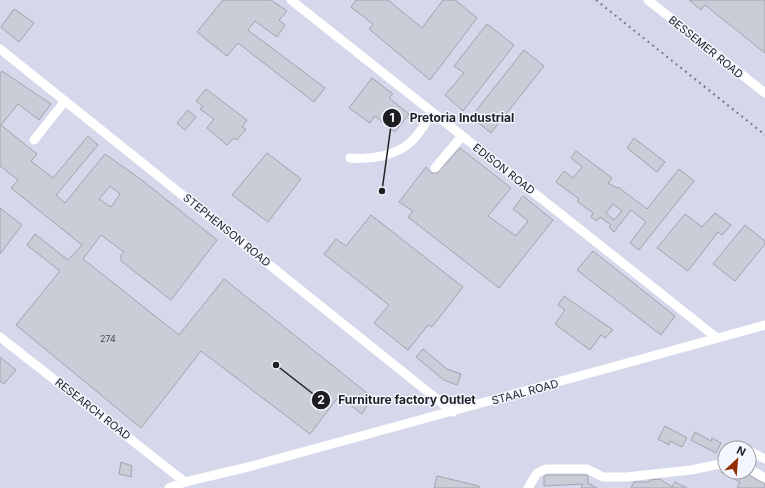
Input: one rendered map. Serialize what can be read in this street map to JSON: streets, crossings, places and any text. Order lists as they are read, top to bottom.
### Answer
{
  "streets": {
    "street": [
      "BESSEMER ROAD",
      "EDISON ROAD",
      "STEPHENSON ROAD",
      "STAAL ROAD",
      "RESEARCH ROAD"
    ]
  },
  "crossings": [
    ["EDISON ROAD", "STAAL ROAD"],
    ["STEPHENSON ROAD", "STAAL ROAD"],
    ["STAAL ROAD", "RESEARCH ROAD"]
  ],
  "places": ["Pretoria Industrial", "Furniture factory Outlet"],
  "house_numbers": ["274"],
  "north": "top right"
}
